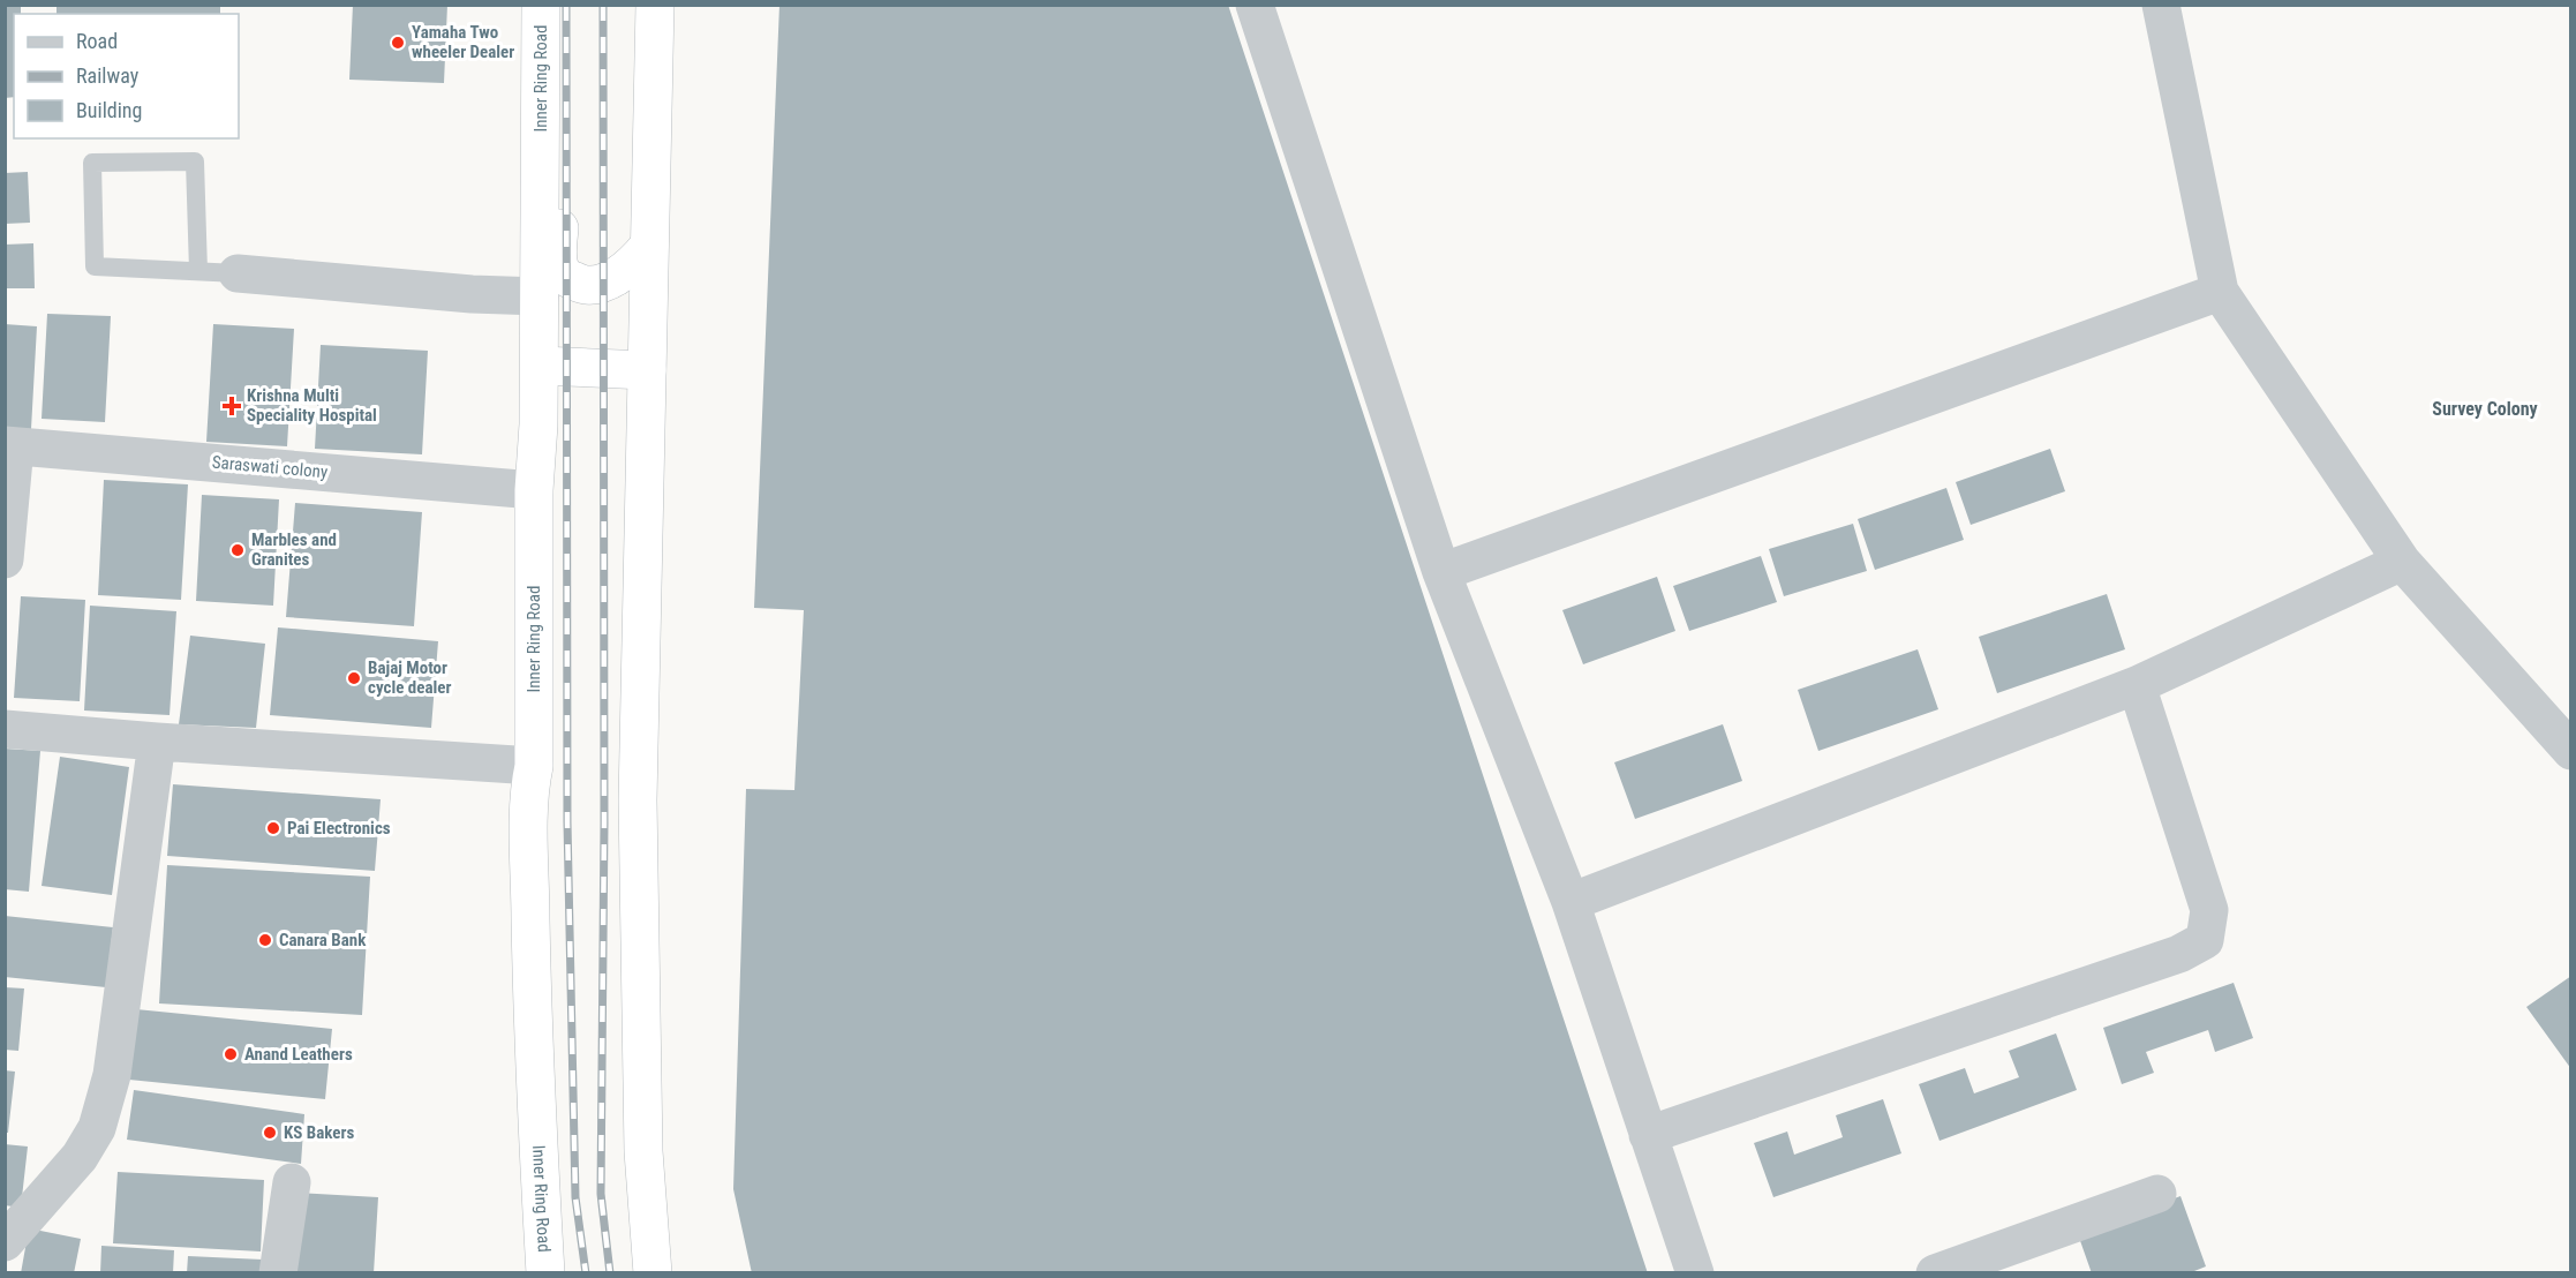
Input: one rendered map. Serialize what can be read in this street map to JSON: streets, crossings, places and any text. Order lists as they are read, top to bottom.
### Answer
{
  "streets": {
    "highway": ["Inner Ring Road"],
    "street": ["Saraswati colony"]
  },
  "crossings": [
    ["Inner Ring Road", "Saraswati colony"]
  ],
  "districts": ["Survey Colony"],
  "places": {
    "other": [
      "Yamaha Two wheeler Dealer",
      "Marbles and Granites",
      "Bajaj Motor cycle dealer",
      "Pai Electronics",
      "Canara Bank",
      "Anand Leathers",
      "KS Bakers"
    ],
    "health": ["Krishna Multi Speciality Hospital"]
  },
  "legend": ["Road", "Railway", "Building"]
}
